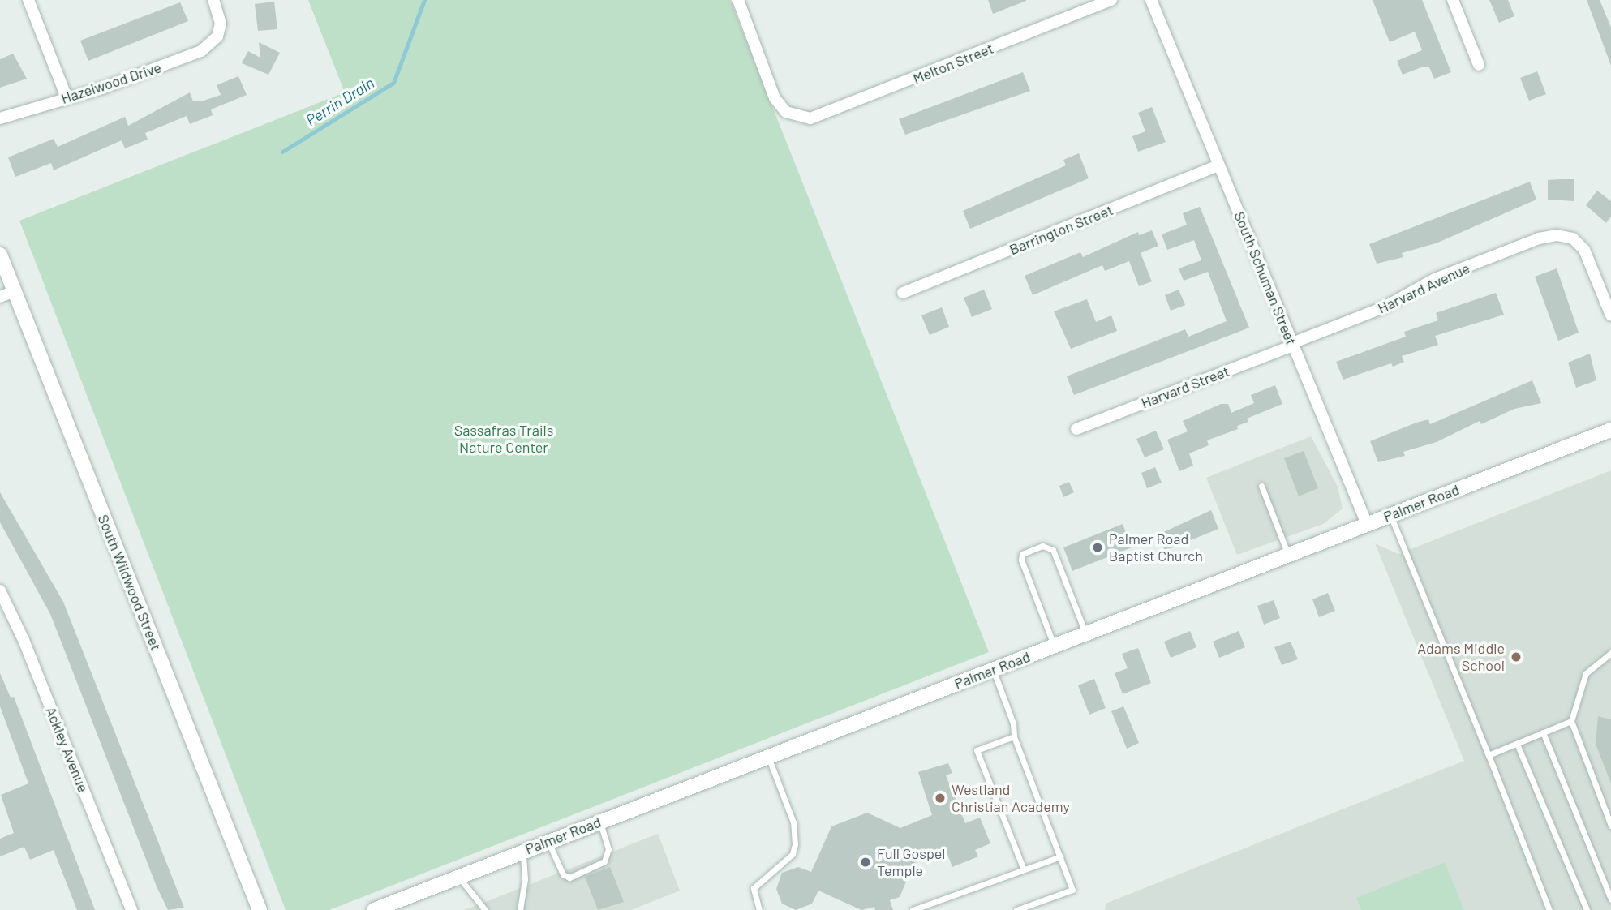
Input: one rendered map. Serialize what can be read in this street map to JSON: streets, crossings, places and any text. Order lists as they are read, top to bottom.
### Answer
{
  "streets": {
    "street": [
      "Melton Street",
      "Hazelwood Drive",
      "Barrington Street",
      "South Schuman Street",
      "Harvard Avenue",
      "Harvard Street",
      "Palmer Road",
      "South Wildwood Street",
      "Ackley Avenue"
    ]
  },
  "crossings": [
    ["Barrington Street", "South Schuman Street"],
    ["South Schuman Street", "Harvard Avenue"],
    ["South Schuman Street", "Harvard Street"],
    ["South Schuman Street", "Palmer Road"],
    ["Harvard Avenue", "Harvard Street"]
  ],
  "water": ["Perrin Drain"],
  "parks": ["Sassafras Trails Nature Center"],
  "places": [
    "Palmer Road Baptist Church",
    "Adams Middle School",
    "Westland Christian Academy",
    "Full Gospel Temple"
  ]
}
